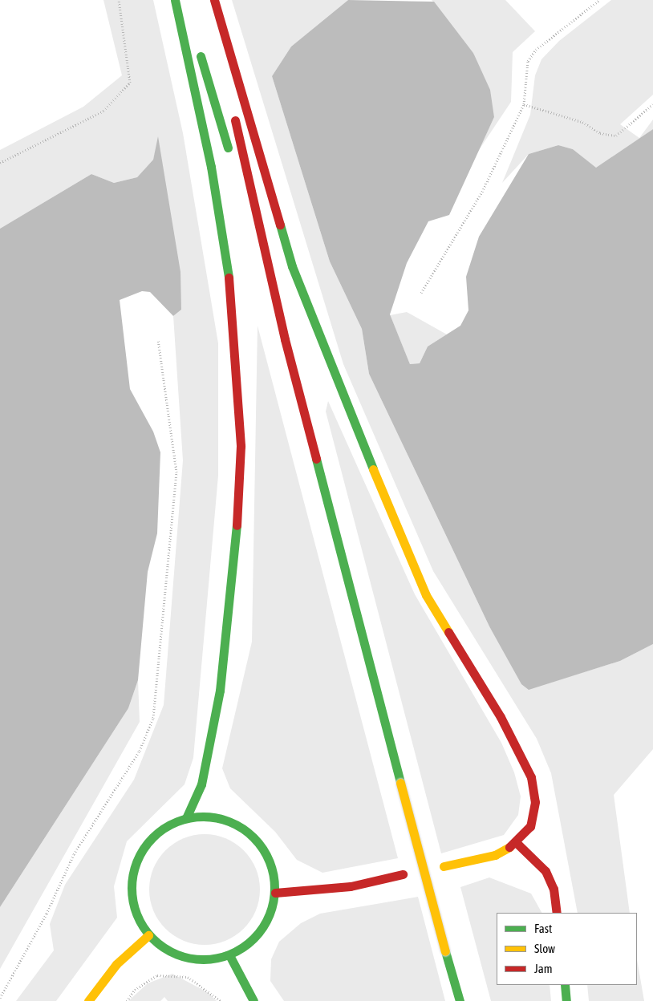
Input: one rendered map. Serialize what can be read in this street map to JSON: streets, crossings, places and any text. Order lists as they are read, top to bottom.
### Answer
{
  "legend": ["Fast", "Slow", "Jam"]
}
